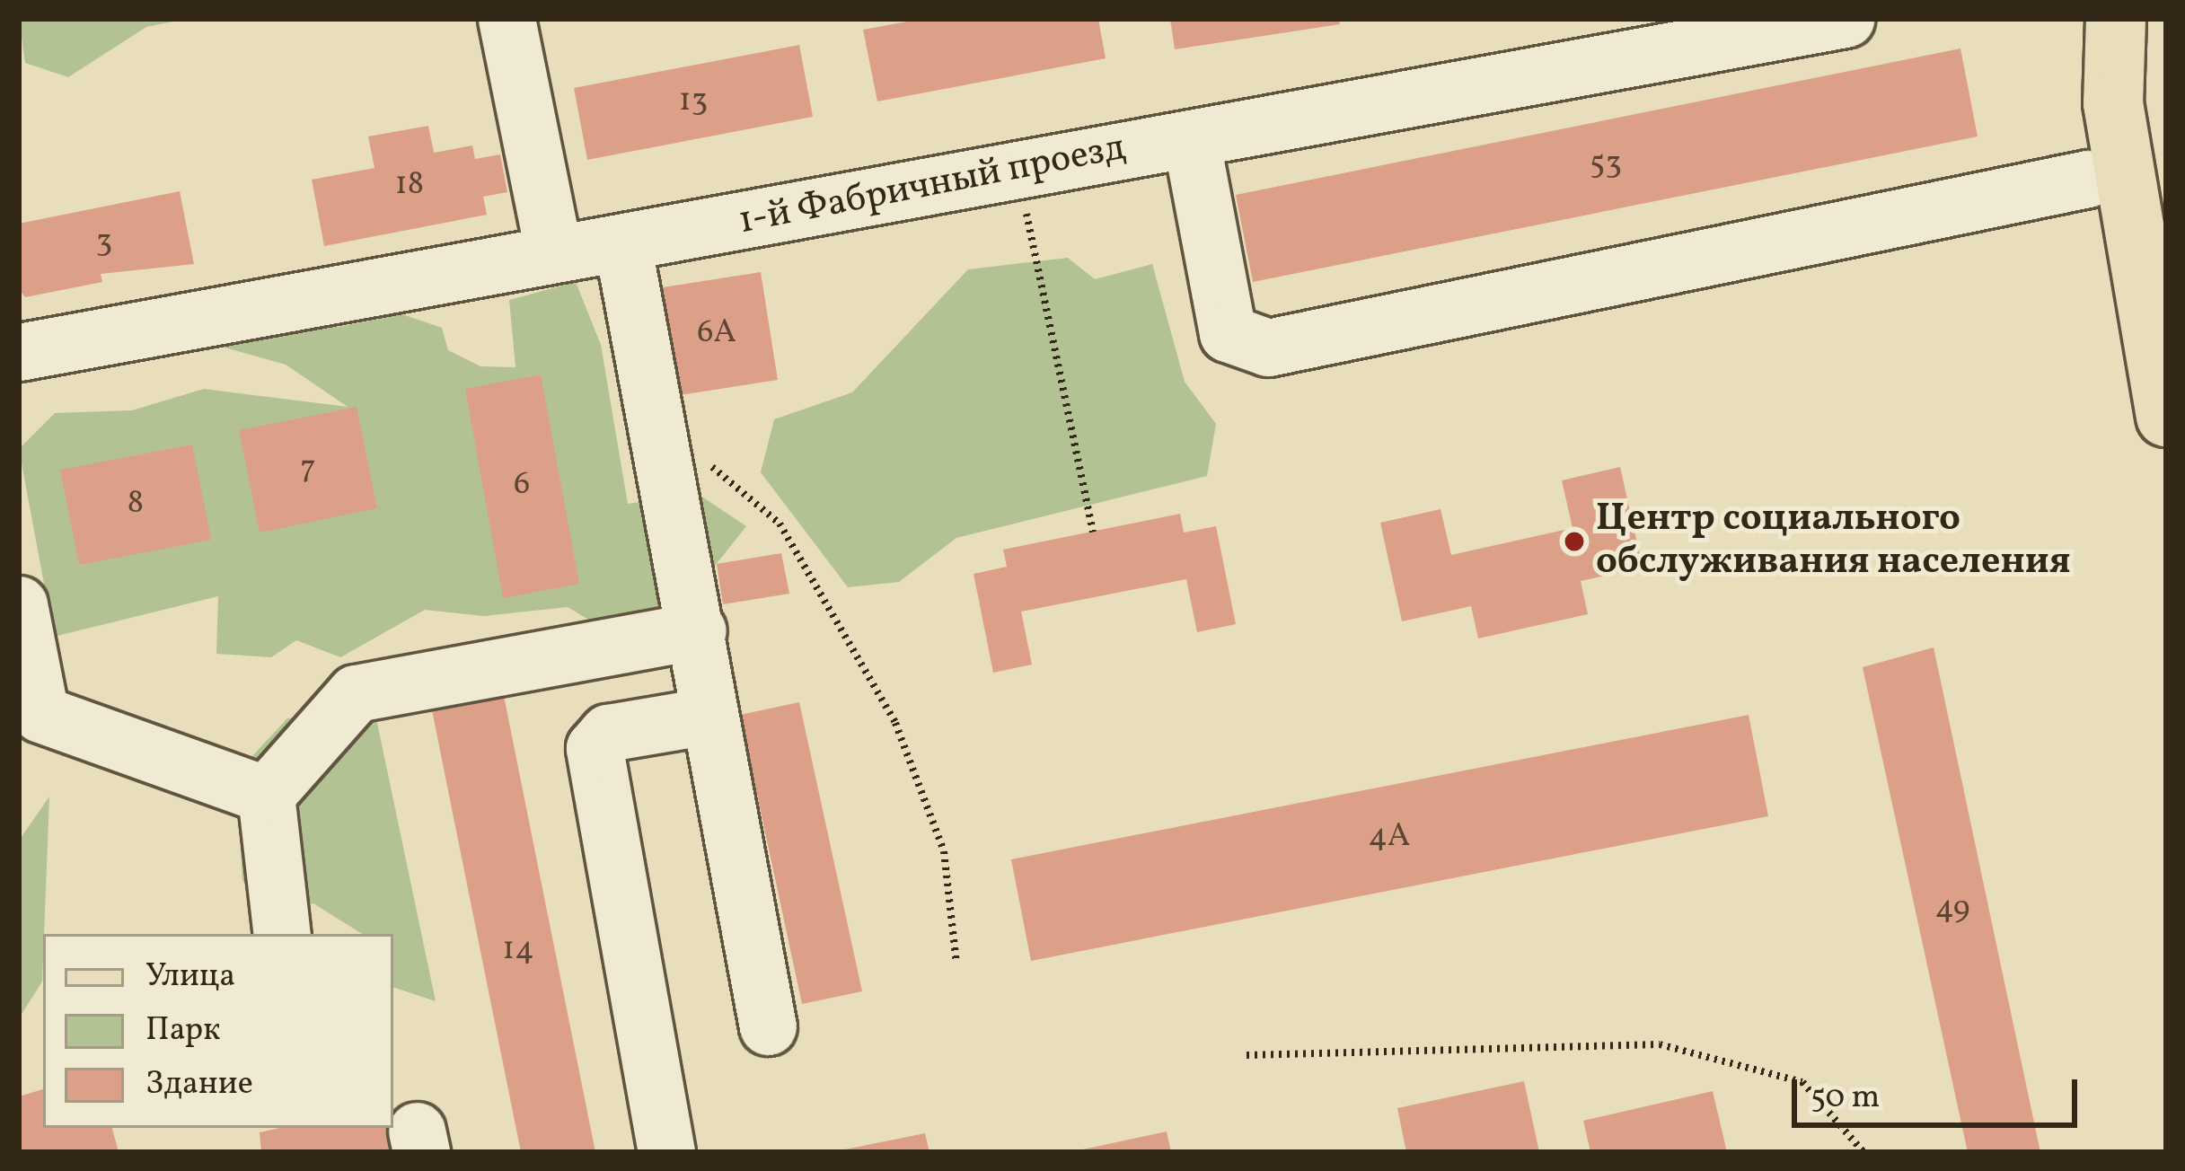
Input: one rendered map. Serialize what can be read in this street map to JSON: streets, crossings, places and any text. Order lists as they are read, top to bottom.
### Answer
{
  "streets": {
    "street": ["1-й Фабричный проезд"]
  },
  "places": ["Центр социального обслуживания населения"],
  "house_numbers": [
    "13",
    "53",
    "18",
    "3",
    "6А",
    "7",
    "6",
    "8",
    "4А",
    "49",
    "14"
  ],
  "legend": ["Улица", "Парк", "Здание"],
  "scale_bar": "50 m"
}
